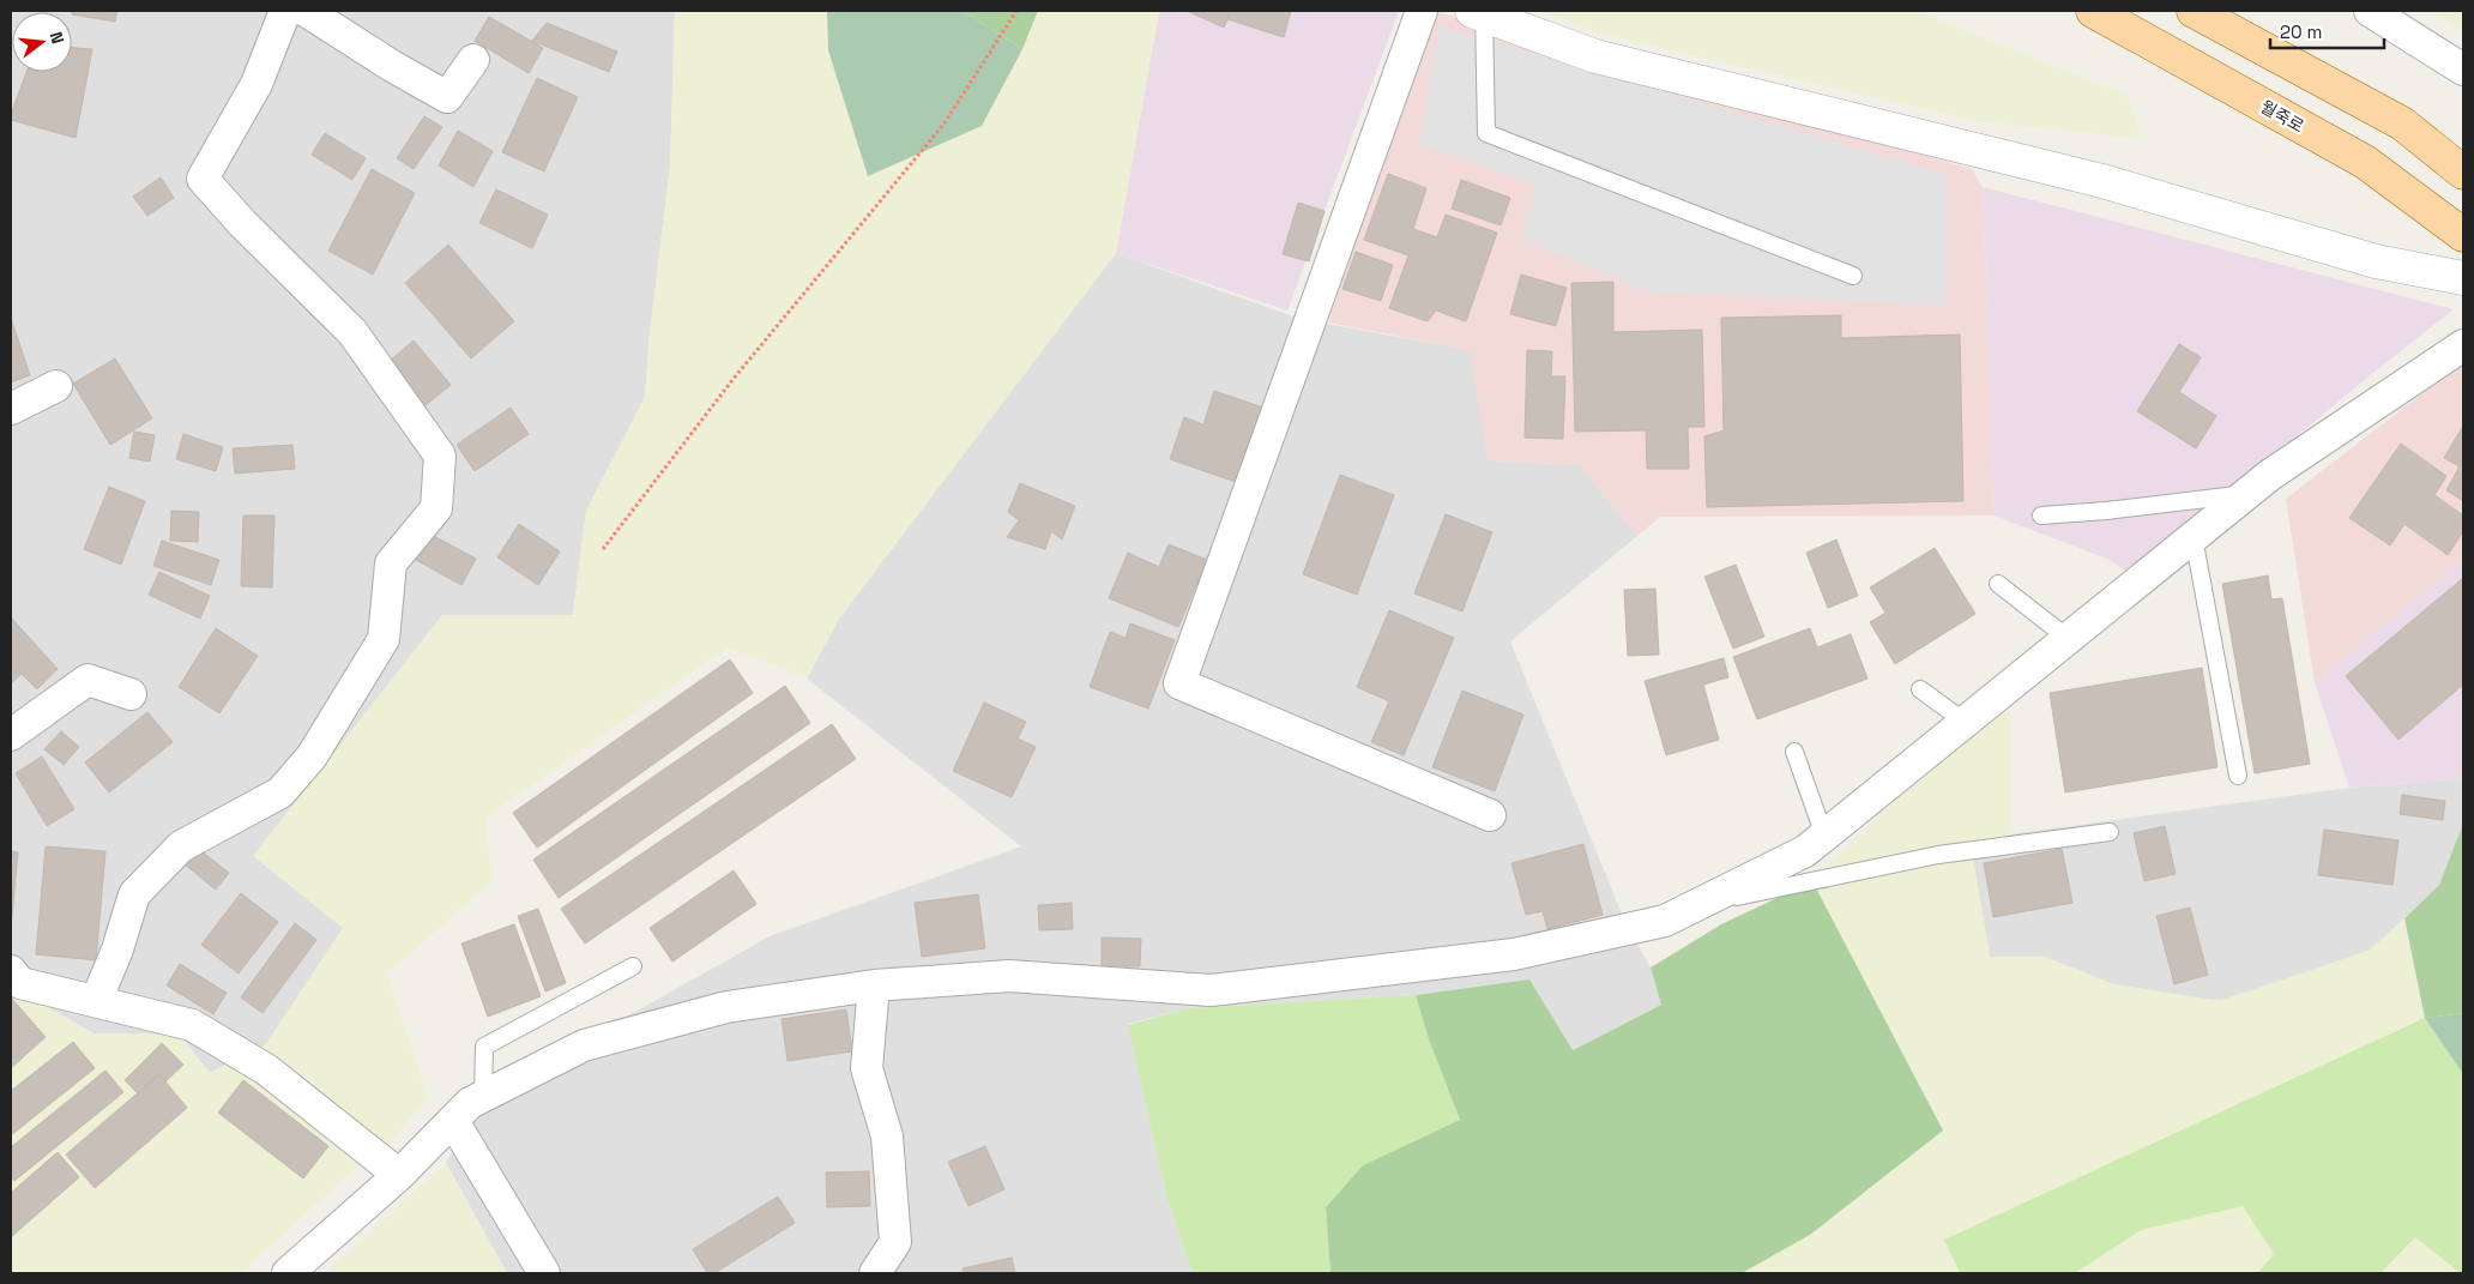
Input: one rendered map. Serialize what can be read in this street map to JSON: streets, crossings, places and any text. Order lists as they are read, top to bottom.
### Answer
{
  "streets": {
    "main road": ["월죽로"]
  },
  "scale_bar": "20 m",
  "north": "right"
}
